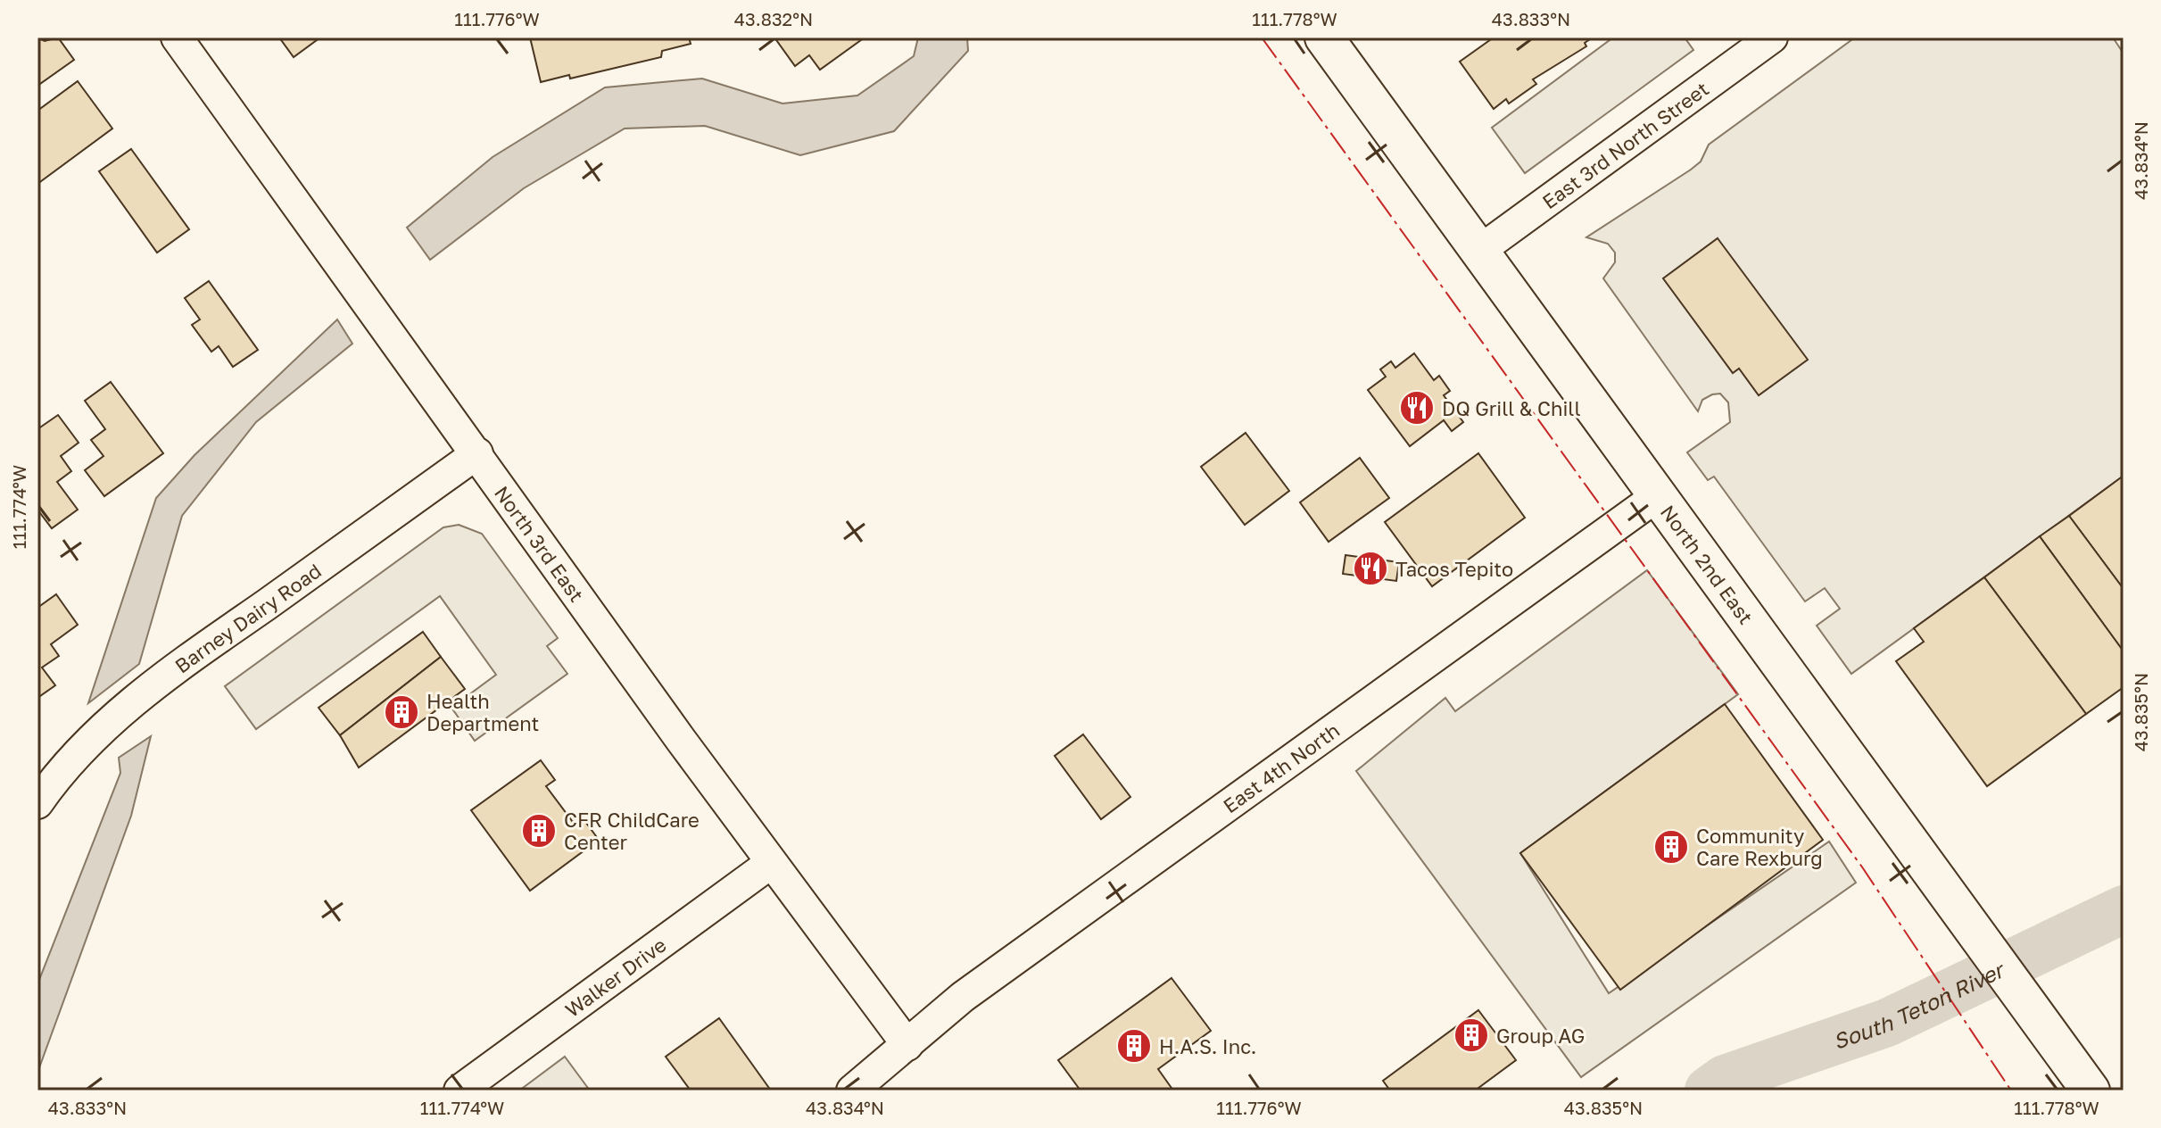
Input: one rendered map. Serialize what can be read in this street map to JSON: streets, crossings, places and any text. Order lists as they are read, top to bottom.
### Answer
{
  "streets": {
    "main road": ["North 2nd East"],
    "street": [
      "East 3rd North Street",
      "North 3rd East",
      "Barney Dairy Road",
      "East 4th North",
      "Walker Drive"
    ]
  },
  "crossings": [
    ["East 3rd North Street", "North 2nd East"],
    ["North 3rd East", "Barney Dairy Road"],
    ["North 3rd East", "East 4th North"],
    ["North 3rd East", "Walker Drive"],
    ["North 2nd East", "East 4th North"]
  ],
  "water": ["South Teton River"],
  "places": {
    "restaurant": ["DQ Grill & Chill", "Tacos Tepito"],
    "building": [
      "Health Department",
      "CFR ChildCare Center",
      "Community Care Rexburg",
      "Group AG",
      "H.A.S. Inc."
    ]
  },
  "coordinates": [
    "111.776°W",
    "43.832°N",
    "111.778°W",
    "43.833°N",
    "43.834°N",
    "111.774°W",
    "43.835°N"
  ]
}
